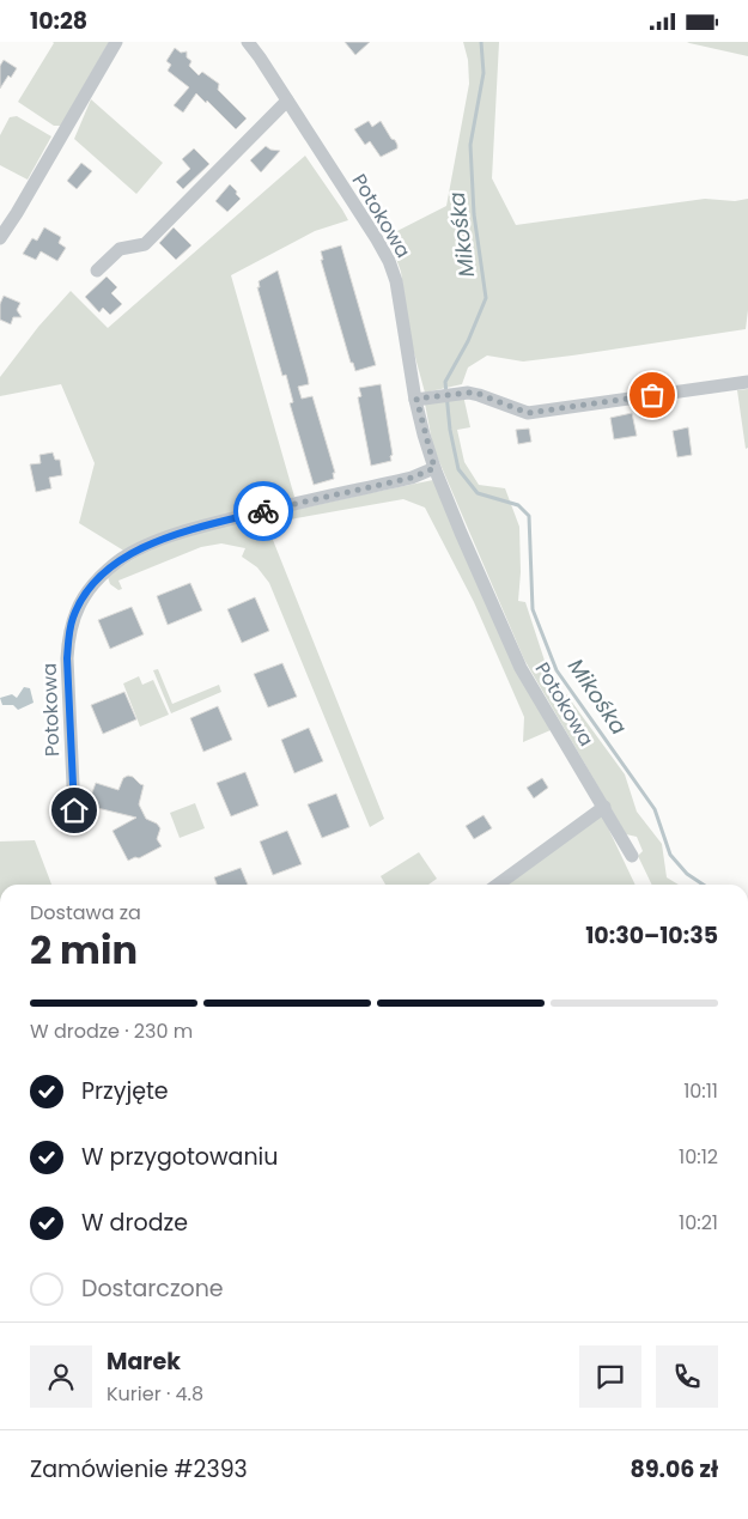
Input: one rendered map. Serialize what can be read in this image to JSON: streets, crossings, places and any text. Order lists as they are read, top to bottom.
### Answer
{
  "streets": {
    "street": ["Potokowa"]
  },
  "water": ["Mikośka"],
  "page": {
    "status": "10:28",
    "heading": ["2 min", "Dostawa za", "10:30–10:35"],
    "panel": [
      "Marek",
      "Kurier · 4.8",
      "Zamówienie #2393",
      "89.06 zł"
    ],
    "bar": "W drodze · 230 m",
    "list": [
      ["Przyjęte", "10:11"],
      ["W przygotowaniu", "10:12"],
      ["W drodze", "10:21"],
      "Dostarczone"
    ]
  }
}
